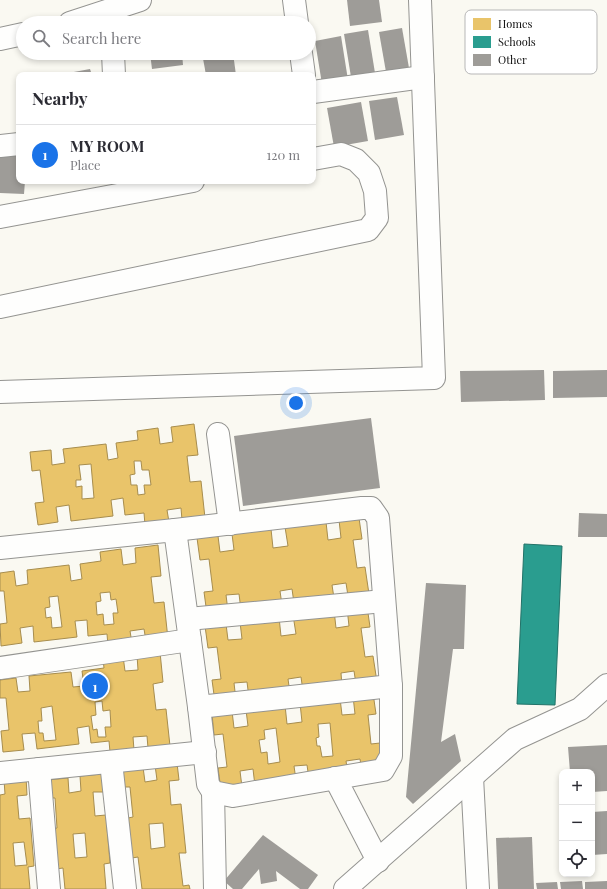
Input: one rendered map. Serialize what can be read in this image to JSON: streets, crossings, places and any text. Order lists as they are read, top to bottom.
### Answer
{
  "legend": ["Homes", "Schools", "Other"],
  "page": {
    "search": "Search here",
    "heading": "Nearby",
    "list": [
      {
        "mark": "1",
        "name": "MY ROOM",
        "note": "Place",
        "value": "120 m"
      }
    ],
    "pins": "1",
    "map_buttons": ["+", "−"]
  }
}
